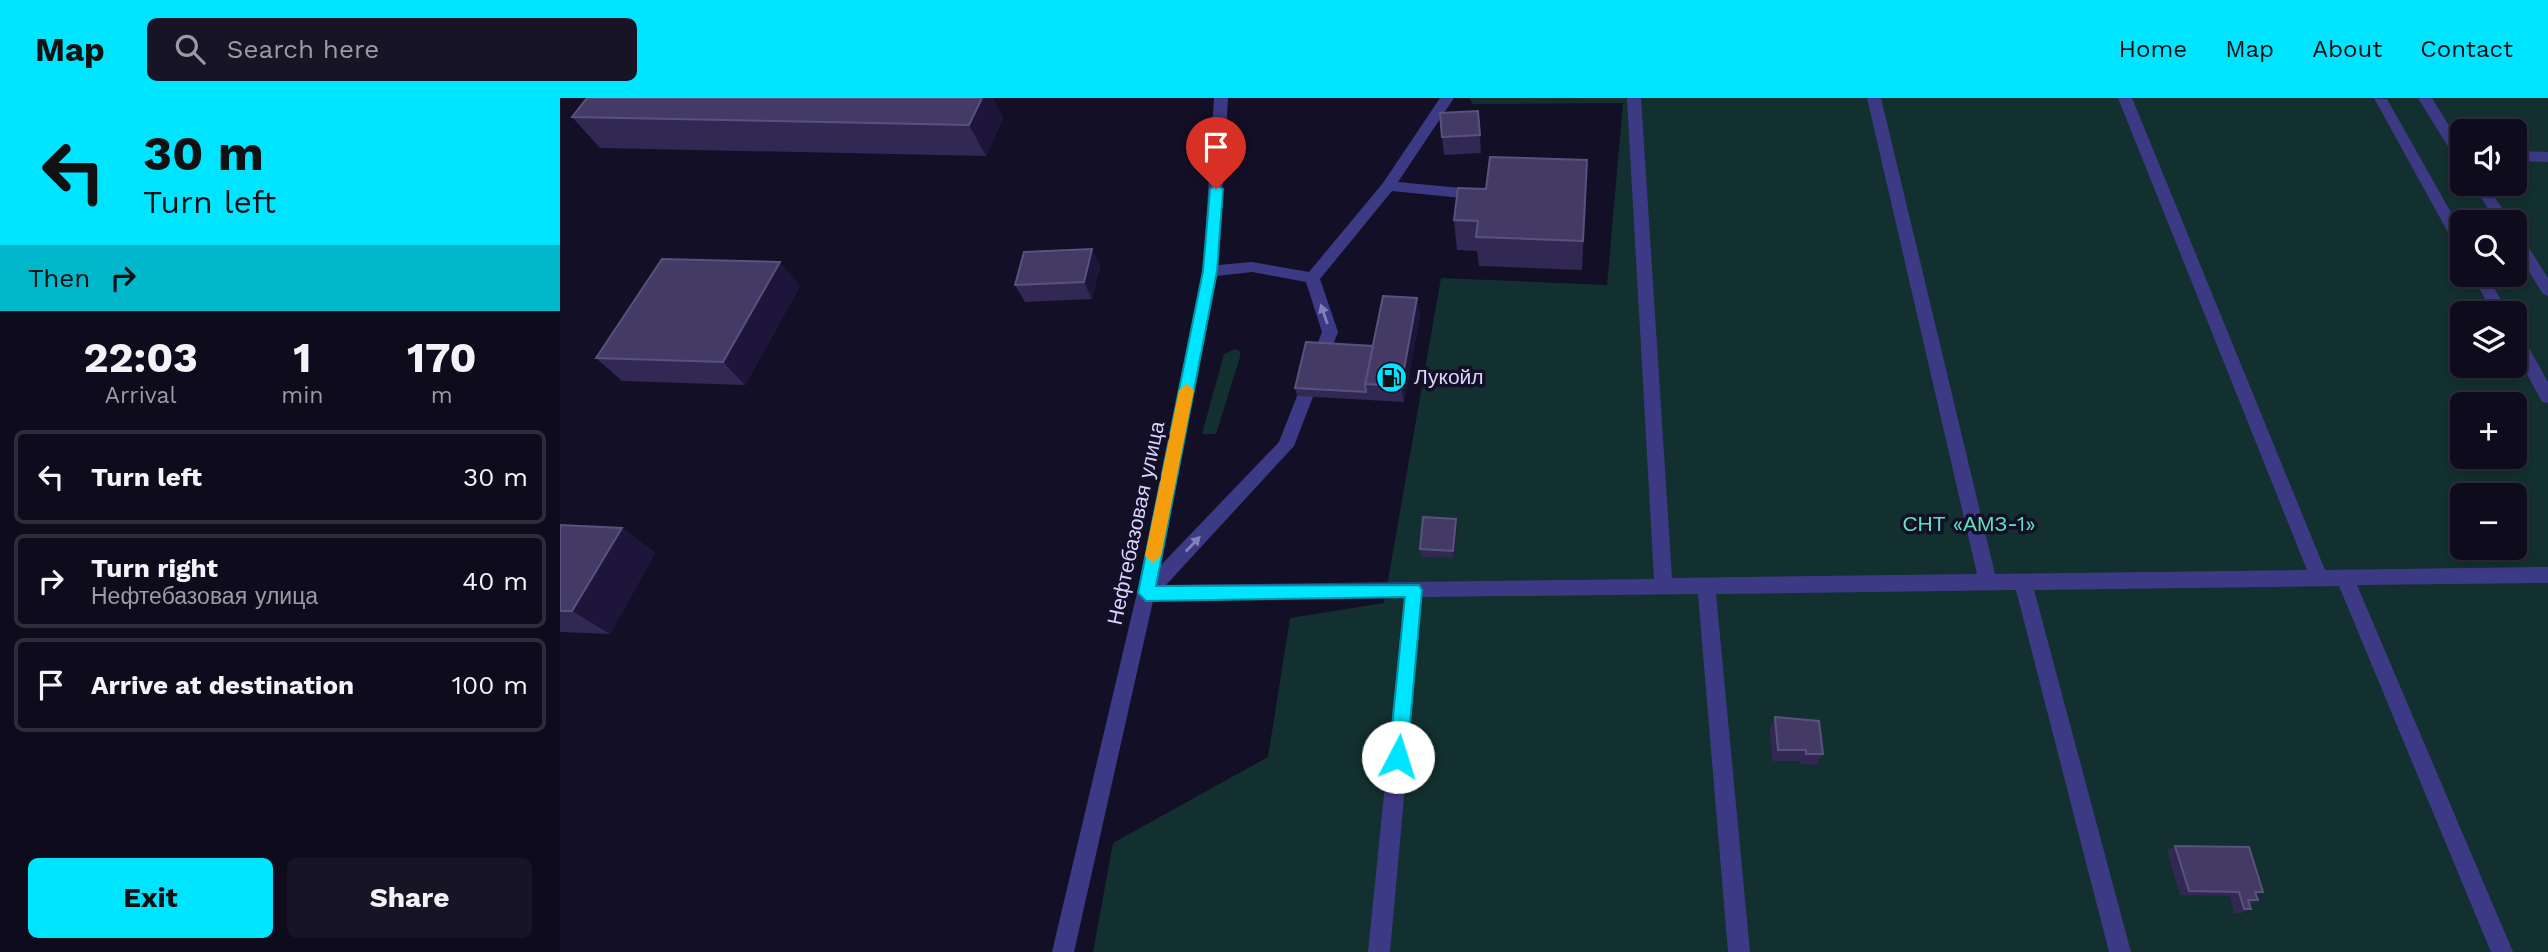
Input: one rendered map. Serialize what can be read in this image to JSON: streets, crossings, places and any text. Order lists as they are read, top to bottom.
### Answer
{
  "streets": {
    "street": ["Нефтебазовая улица"]
  },
  "parks": ["СНТ «АМЗ-1»"],
  "places": {
    "fuel station": ["Лукойл"]
  },
  "page": {
    "header": "Map",
    "search": "Search here",
    "nav": [
      "Home",
      "Map",
      "About",
      "Contact"
    ],
    "turn": ["30 m", "Turn left"],
    "map_buttons": ["+", "−"],
    "then": "Then",
    "eta": [
      "22:03",
      "Arrival",
      "1",
      "min",
      "170",
      "m"
    ],
    "list": [
      {
        "name": "Turn left",
        "value": "30 m"
      },
      {
        "name": "Turn right",
        "note": "Нефтебазовая улица",
        "value": "40 m"
      },
      {
        "name": "Arrive at destination",
        "value": "100 m"
      }
    ],
    "buttons": ["Exit", "Share"]
  }
}
